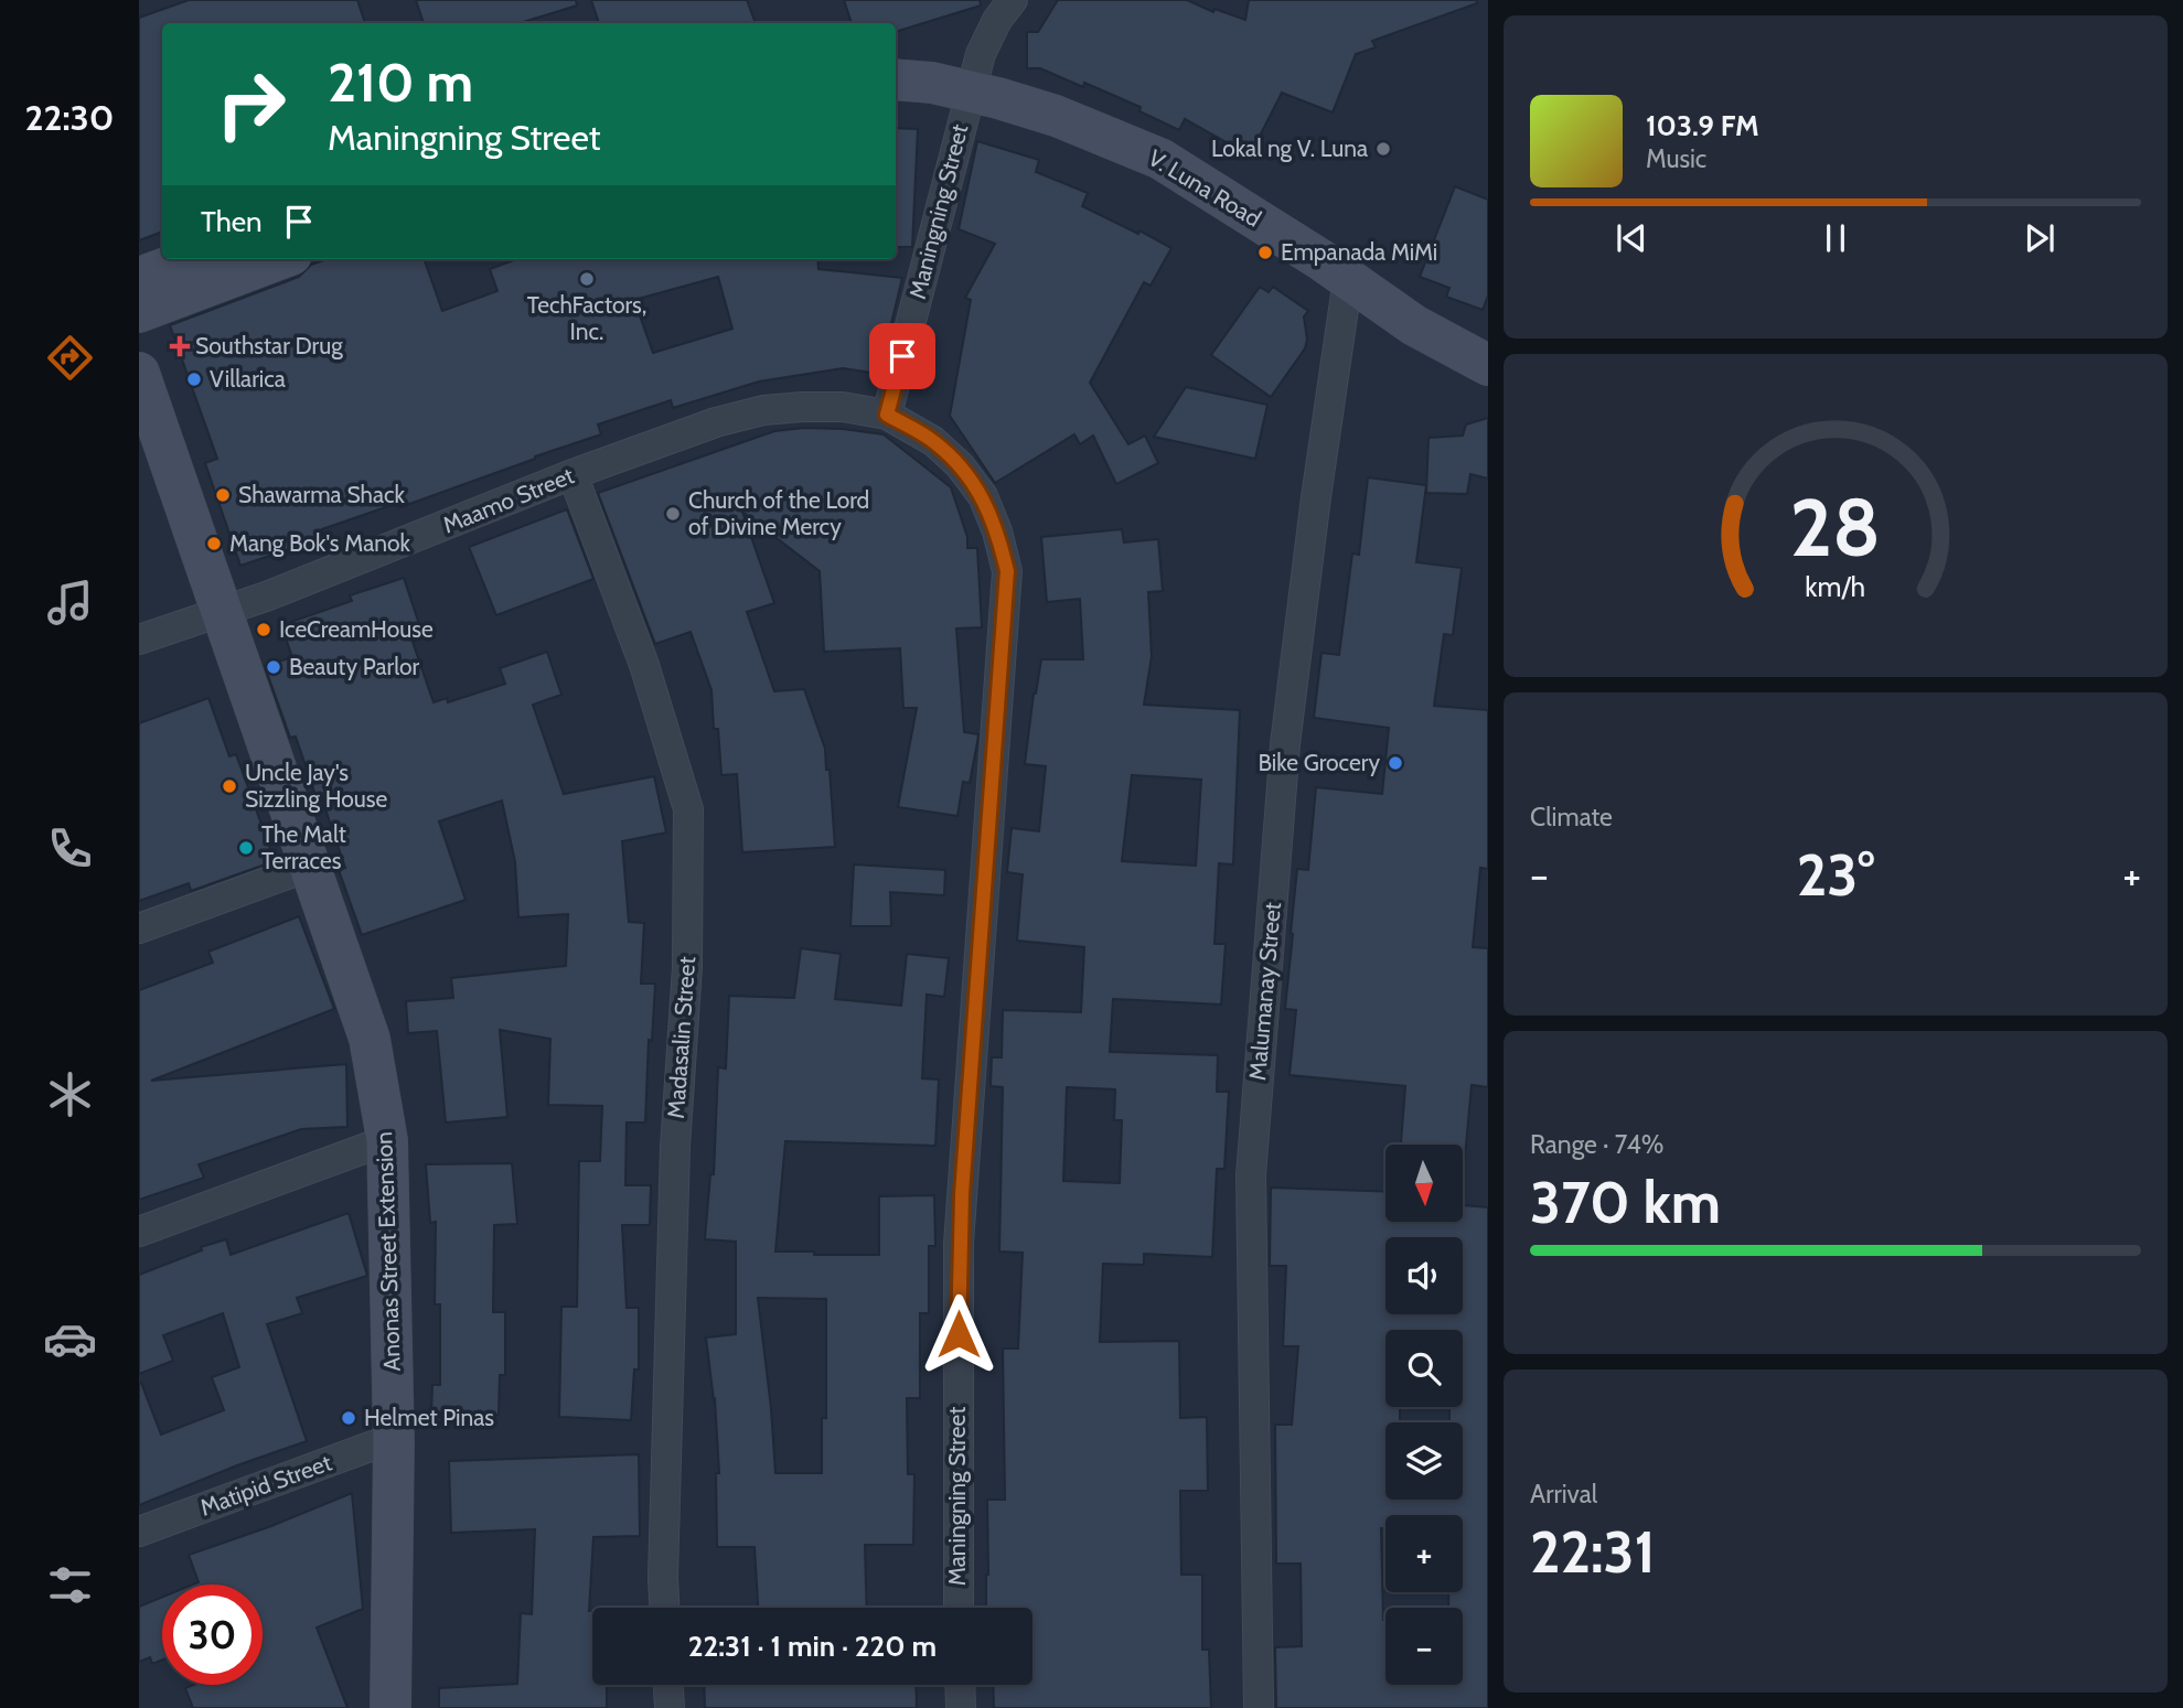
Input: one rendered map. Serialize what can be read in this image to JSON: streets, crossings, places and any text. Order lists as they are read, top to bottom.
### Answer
{
  "streets": {
    "street": [
      "V. Luna Road",
      "Maningning Street",
      "Maamo Street",
      "Malumanay Street",
      "Madasalin Street",
      "Anonas Street Extension",
      "Matipid Street"
    ]
  },
  "crossings": [
    ["V. Luna Road", "Maningning Street"],
    ["V. Luna Road", "Malumanay Street"],
    ["Maningning Street", "Maamo Street"],
    ["Maamo Street", "Madasalin Street"],
    ["Maamo Street", "Anonas Street Extension"],
    ["Anonas Street Extension", "Matipid Street"]
  ],
  "places": {
    "other": [
      "Lokal ng V. Luna",
      "Empanada MiMi",
      "TechFactors, Inc.",
      "Villarica",
      "Shawarma Shack",
      "Church of the Lord of Divine Mercy",
      "Mang Bok's Manok",
      "IceCreamHouse",
      "Beauty Parlor",
      "Bike Grocery",
      "Uncle Jay's Sizzling House",
      "The Malt Terraces",
      "Helmet Pinas"
    ],
    "health": ["Southstar Drug"]
  },
  "north": "bottom",
  "page": {
    "tabs": "22:30",
    "turn": ["210 m", "Maningning Street"],
    "song": ["103.9 FM", "Music"],
    "then": "Then",
    "tile": [
      "Climate",
      ["Range · 74%", "370 km"],
      ["Arrival", "22:31"]
    ],
    "heat": ["−", "23°", "+"],
    "map_buttons": ["+", "−"],
    "limit": "30",
    "trip": "22:31 · 1 min · 220 m",
    "gauge": ["28", "km/h"]
  }
}
